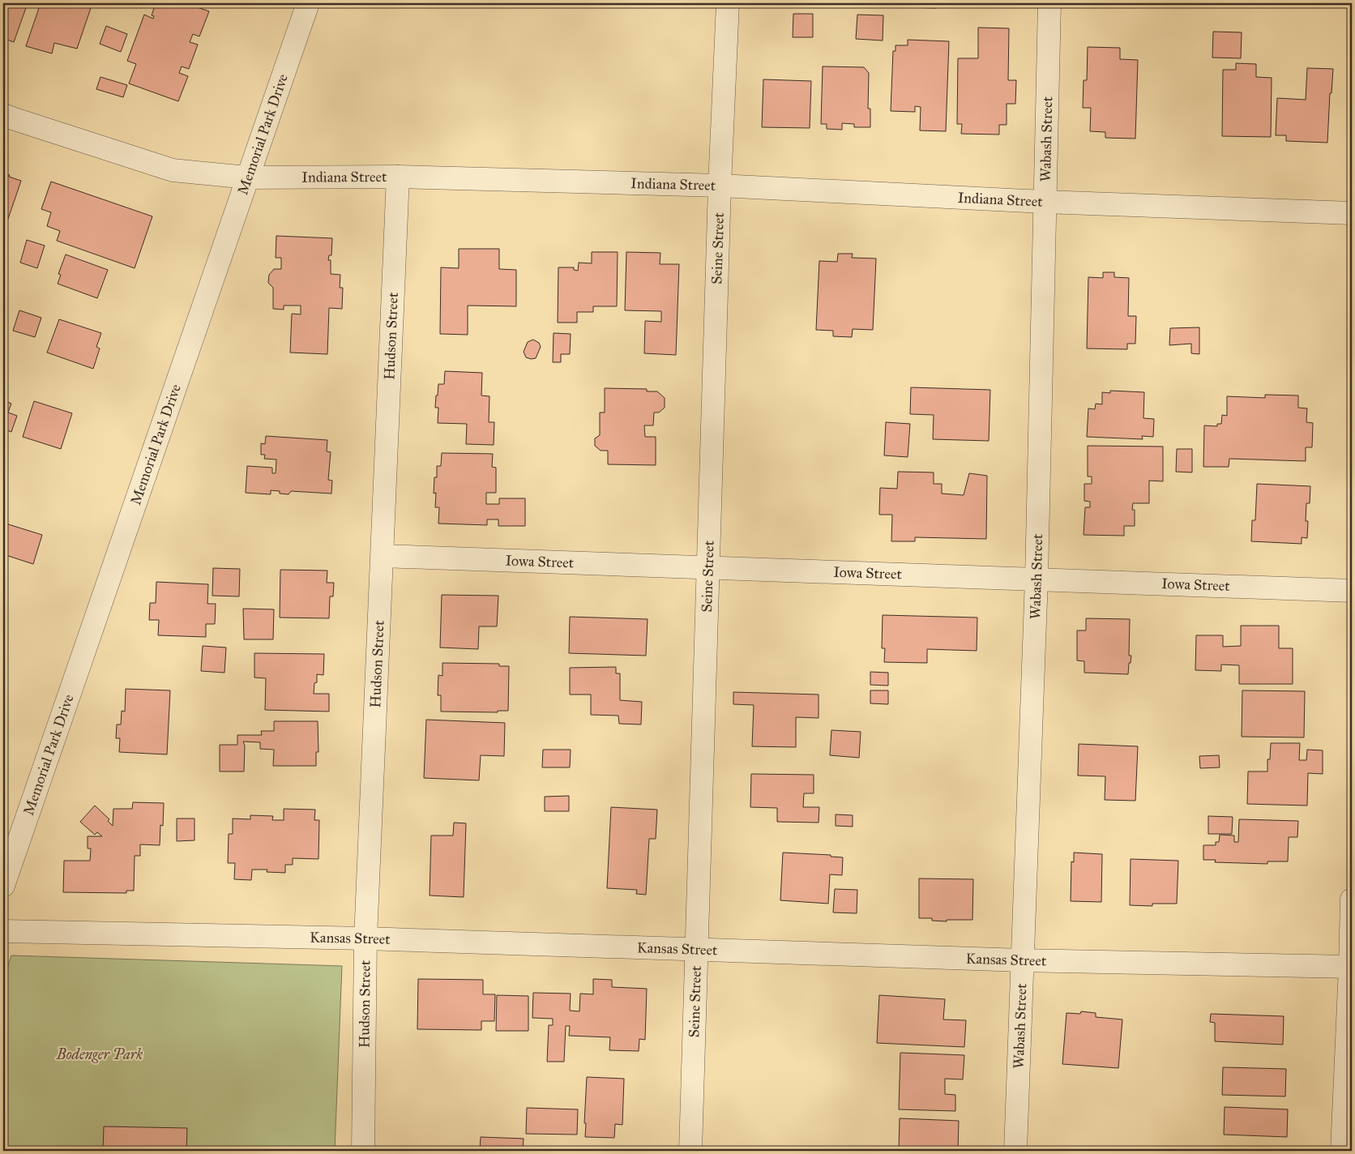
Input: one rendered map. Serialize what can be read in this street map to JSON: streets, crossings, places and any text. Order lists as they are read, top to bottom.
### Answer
{
  "streets": {
    "street": [
      "Memorial Park Drive",
      "Wabash Street",
      "Indiana Street",
      "Seine Street",
      "Hudson Street",
      "Iowa Street",
      "Kansas Street"
    ]
  },
  "crossings": [
    ["Memorial Park Drive", "Indiana Street"],
    ["Wabash Street", "Indiana Street"],
    ["Wabash Street", "Iowa Street"],
    ["Wabash Street", "Kansas Street"],
    ["Indiana Street", "Seine Street"],
    ["Indiana Street", "Hudson Street"],
    ["Seine Street", "Iowa Street"],
    ["Seine Street", "Kansas Street"],
    ["Hudson Street", "Iowa Street"],
    ["Hudson Street", "Kansas Street"]
  ],
  "parks": ["Bodenger Park"]
}
